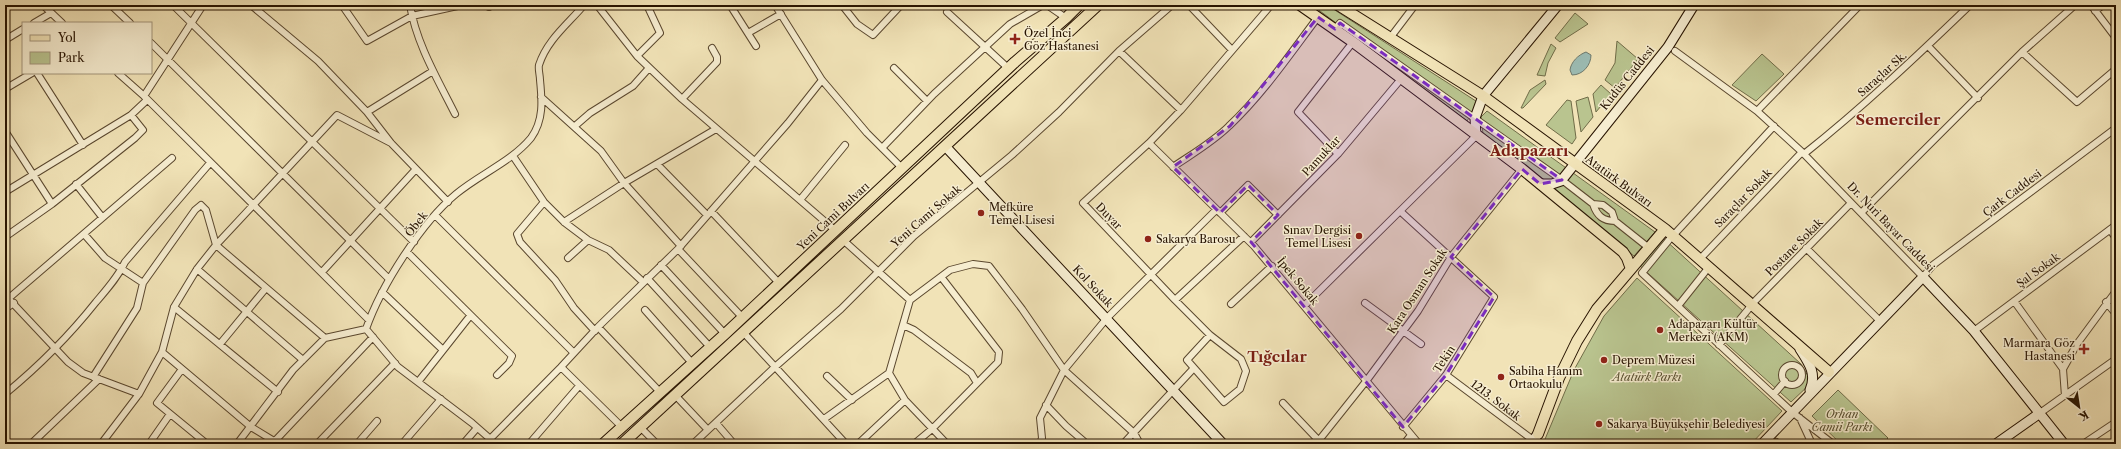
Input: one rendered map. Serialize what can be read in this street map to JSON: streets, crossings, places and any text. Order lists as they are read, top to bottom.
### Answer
{
  "streets": {
    "main road": [
      "Kudüs Caddesi",
      "Atatürk Bulvarı",
      "Yeni Cami Bulvarı",
      "Dr. Nuri Bayar Caddesi",
      "Kol Sokak"
    ],
    "street": [
      "Saraçlar Sk.",
      "Pamuklar",
      "Çark Caddesi",
      "Saraçlar Sokak",
      "Yeni Cami Sokak",
      "Duyar",
      "Öbek",
      "Postane Sokak",
      "Şal Sokak",
      "İpek Sokak",
      "Kara Osman Sokak",
      "Tekin",
      "1213. Sokak"
    ]
  },
  "crossings": [
    ["Saraçlar Sk.", "Saraçlar Sokak"],
    ["Saraçlar Sk.", "Dr. Nuri Bayar Caddesi"],
    ["Kudüs Caddesi", "Atatürk Bulvarı"],
    ["Pamuklar", "İpek Sokak"],
    ["Atatürk Bulvarı", "Saraçlar Sokak"],
    ["Atatürk Bulvarı", "Postane Sokak"],
    ["Çark Caddesi", "Dr. Nuri Bayar Caddesi"],
    ["Saraçlar Sokak", "Dr. Nuri Bayar Caddesi"],
    ["Yeni Cami Sokak", "Kol Sokak"],
    ["Duyar", "İpek Sokak"],
    ["Dr. Nuri Bayar Caddesi", "Postane Sokak"],
    ["Dr. Nuri Bayar Caddesi", "Şal Sokak"],
    ["İpek Sokak", "Kara Osman Sokak"],
    ["İpek Sokak", "Tekin"],
    ["Kara Osman Sokak", "Tekin"],
    ["Tekin", "1213. Sokak"]
  ],
  "districts": ["Semerciler", "Adapazarı", "Tığcılar"],
  "parks": ["Atatürk Parkı", "Orhan Camii Parkı"],
  "places": {
    "health": ["Özel İnci Göz Hastanesi", "Marmara Göz Hastanesi"],
    "other": [
      "Mefküre Temel Lisesi",
      "Sınav Dergisi Temel Lisesi",
      "Sakarya Barosu",
      "Adapazarı Kültür Merkezi (AKM)",
      "Deprem Müzesi",
      "Sabiha Hanım Ortaokulu",
      "Sakarya Büyükşehir Belediyesi"
    ]
  },
  "legend": ["Yol", "Park"],
  "north": "bottom right"
}
